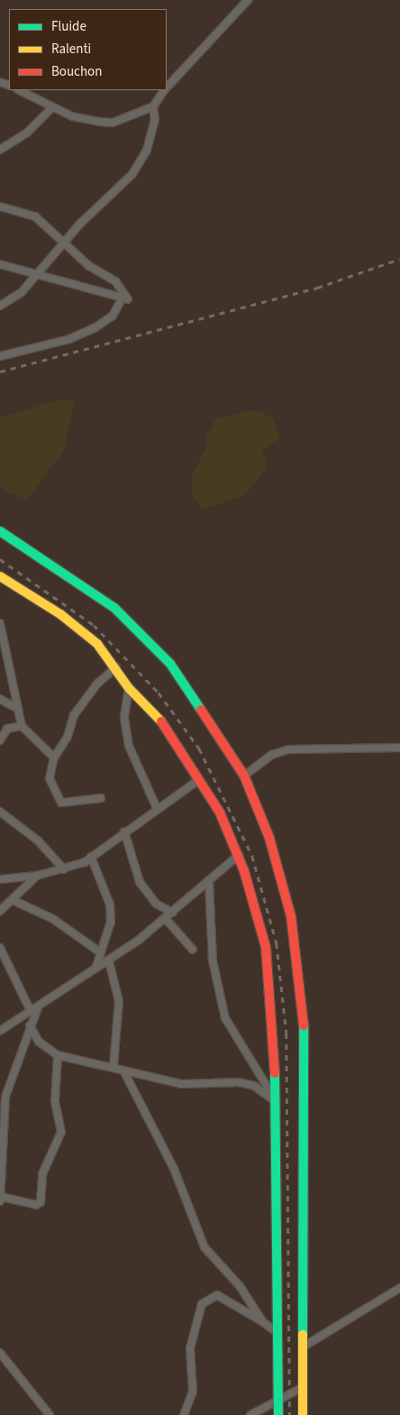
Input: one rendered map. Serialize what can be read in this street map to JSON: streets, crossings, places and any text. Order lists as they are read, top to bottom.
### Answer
{
  "legend": ["Fluide", "Ralenti", "Bouchon"]
}
